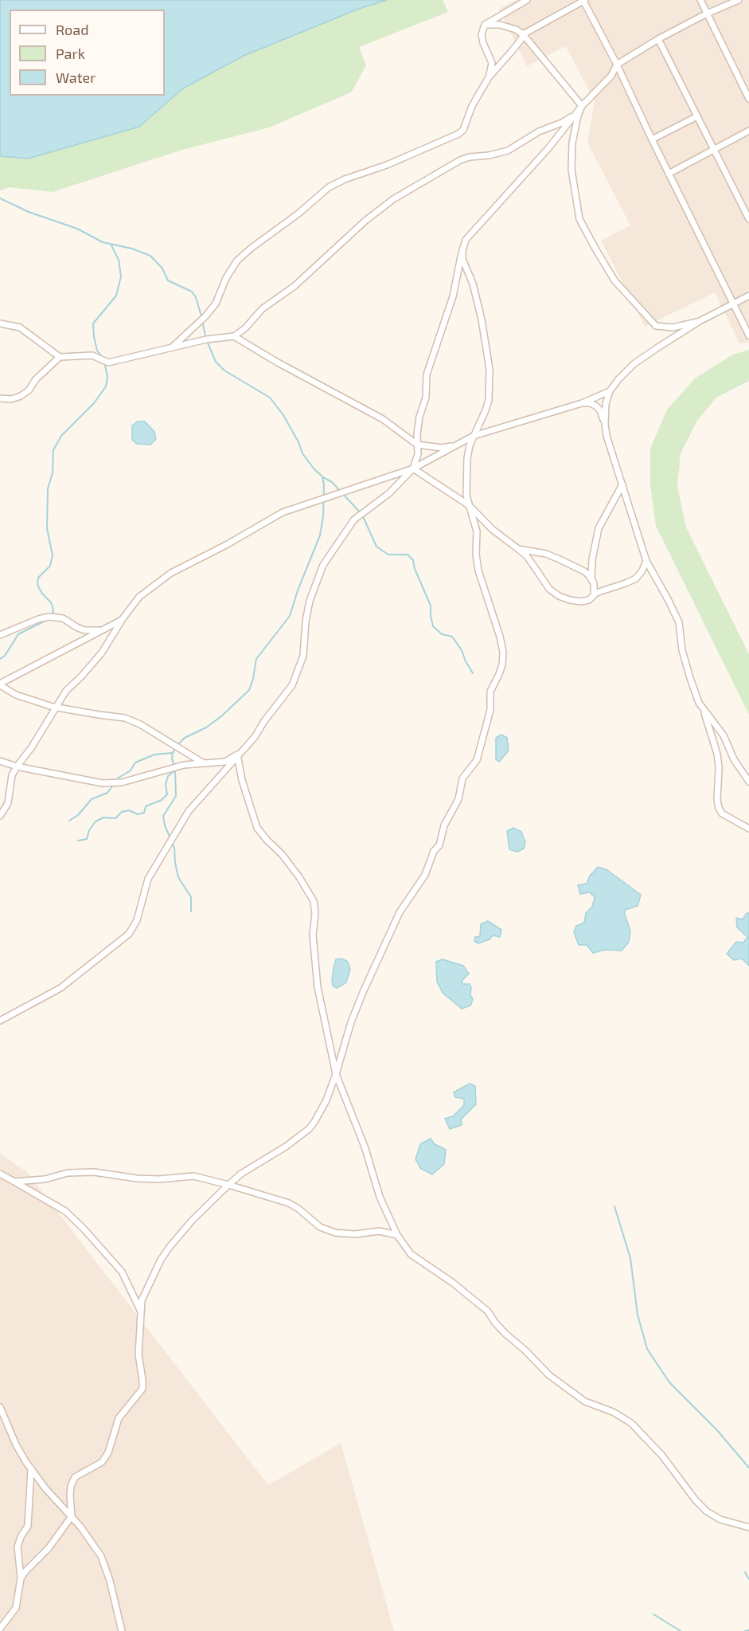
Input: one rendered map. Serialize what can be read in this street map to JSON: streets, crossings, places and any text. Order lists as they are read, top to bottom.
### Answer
{
  "legend": ["Road", "Park", "Water"]
}
